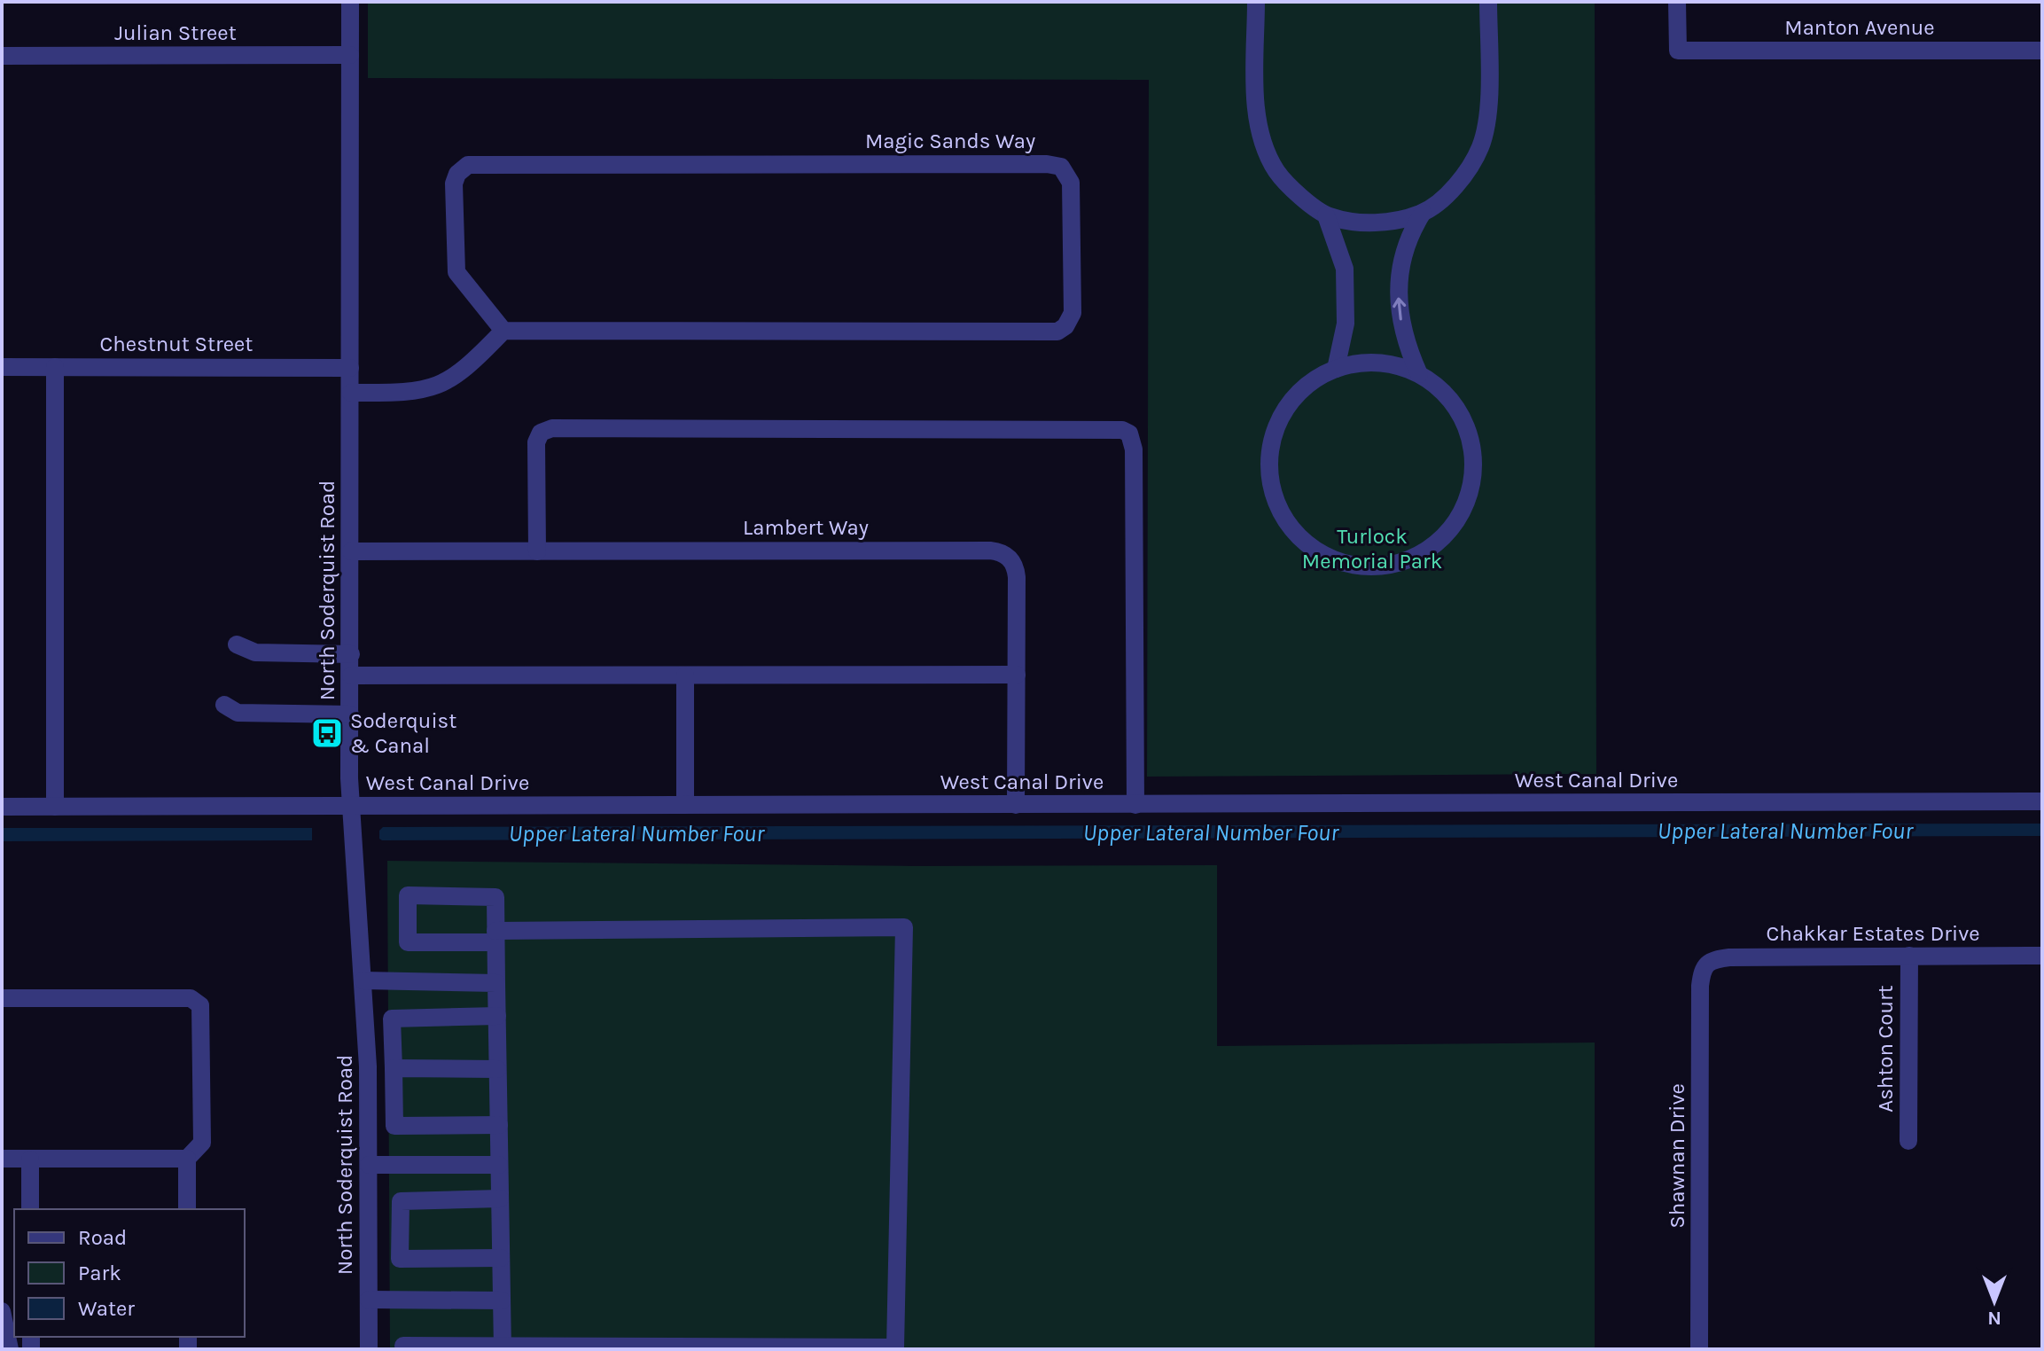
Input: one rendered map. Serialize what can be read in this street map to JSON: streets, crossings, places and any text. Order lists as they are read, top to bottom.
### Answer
{
  "streets": {
    "street": [
      "Manton Avenue",
      "Julian Street",
      "Magic Sands Way",
      "Chestnut Street",
      "Lambert Way",
      "North Soderquist Road",
      "West Canal Drive",
      "Chakkar Estates Drive",
      "Ashton Court",
      "Shawnan Drive"
    ]
  },
  "crossings": [
    ["Julian Street", "North Soderquist Road"],
    ["Chestnut Street", "North Soderquist Road"],
    ["Lambert Way", "North Soderquist Road"],
    ["Lambert Way", "West Canal Drive"],
    ["North Soderquist Road", "West Canal Drive"],
    ["Chakkar Estates Drive", "Ashton Court"],
    ["Chakkar Estates Drive", "Shawnan Drive"]
  ],
  "water": ["Upper Lateral Number Four"],
  "parks": ["Turlock Memorial Park"],
  "places": {
    "bus stop": ["Soderquist & Canal"]
  },
  "legend": ["Road", "Park", "Water"],
  "north": "bottom"
}
